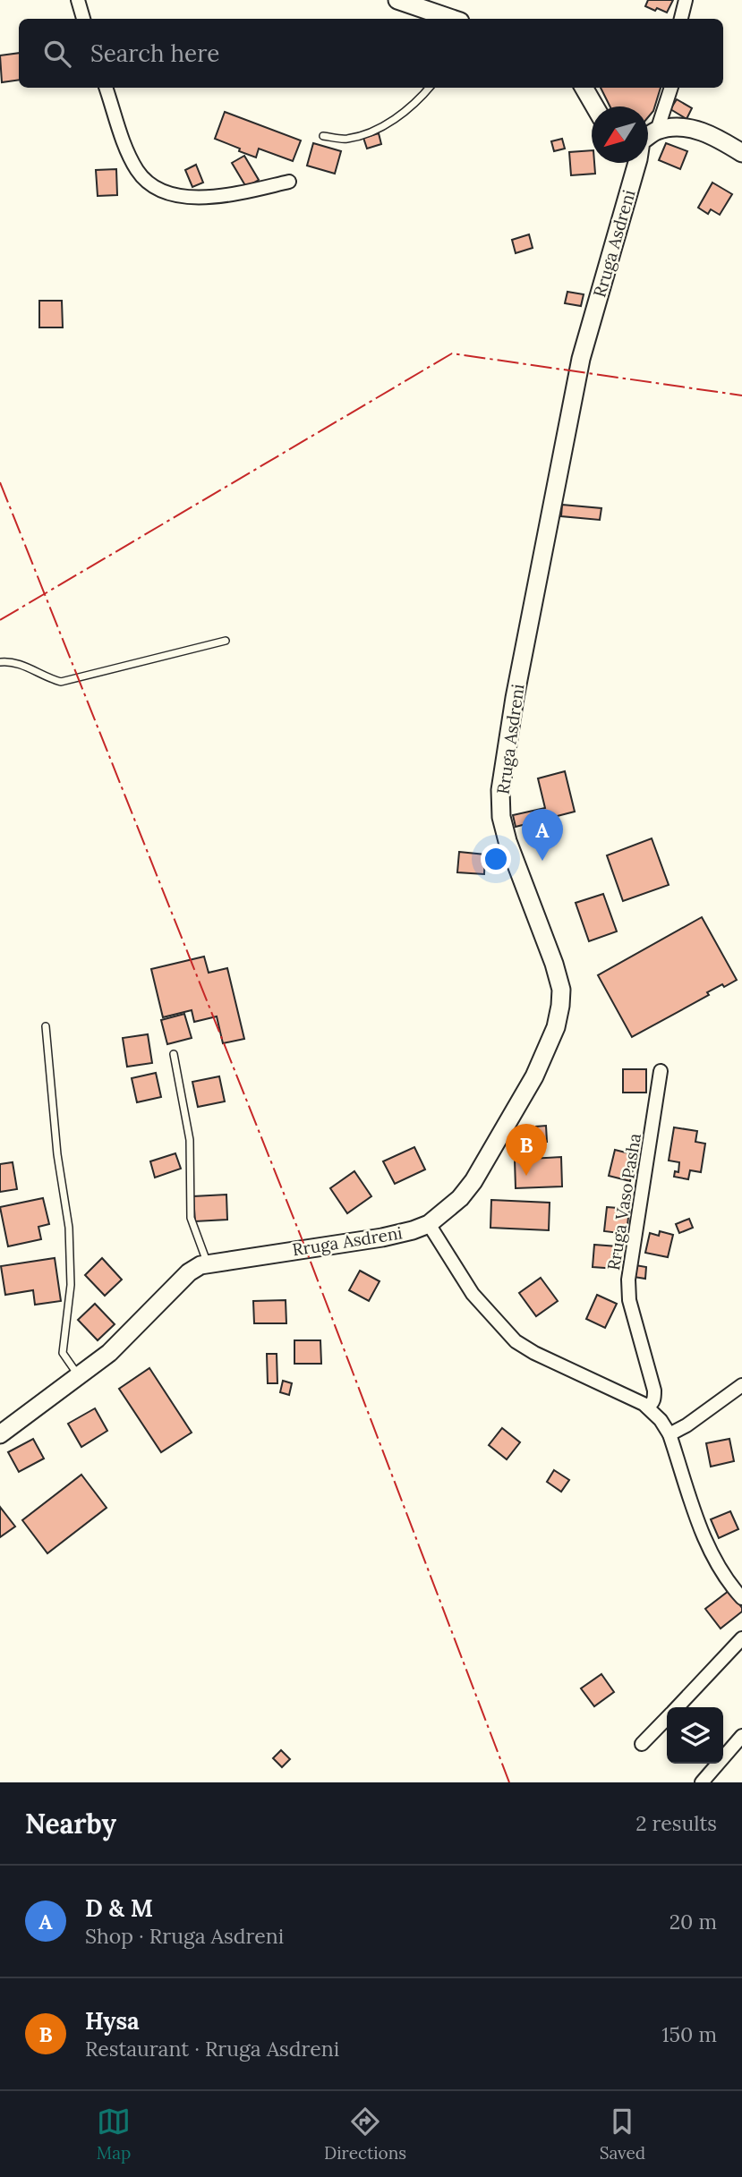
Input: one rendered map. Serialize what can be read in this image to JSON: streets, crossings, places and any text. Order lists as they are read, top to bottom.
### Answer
{
  "streets": {
    "street": ["Rruga Asdreni", "Rruga Vaso Pasha"]
  },
  "north": "bottom left",
  "page": {
    "search": "Search here",
    "pins": ["A", "B"],
    "heading": ["Nearby", "2 results"],
    "list": [
      {
        "mark": "A",
        "name": "D & M",
        "note": "Shop · Rruga Asdreni",
        "value": "20 m"
      },
      {
        "mark": "B",
        "name": "Hysa",
        "note": "Restaurant · Rruga Asdreni",
        "value": "150 m"
      }
    ],
    "nav": ["Map", "Directions", "Saved"]
  }
}
